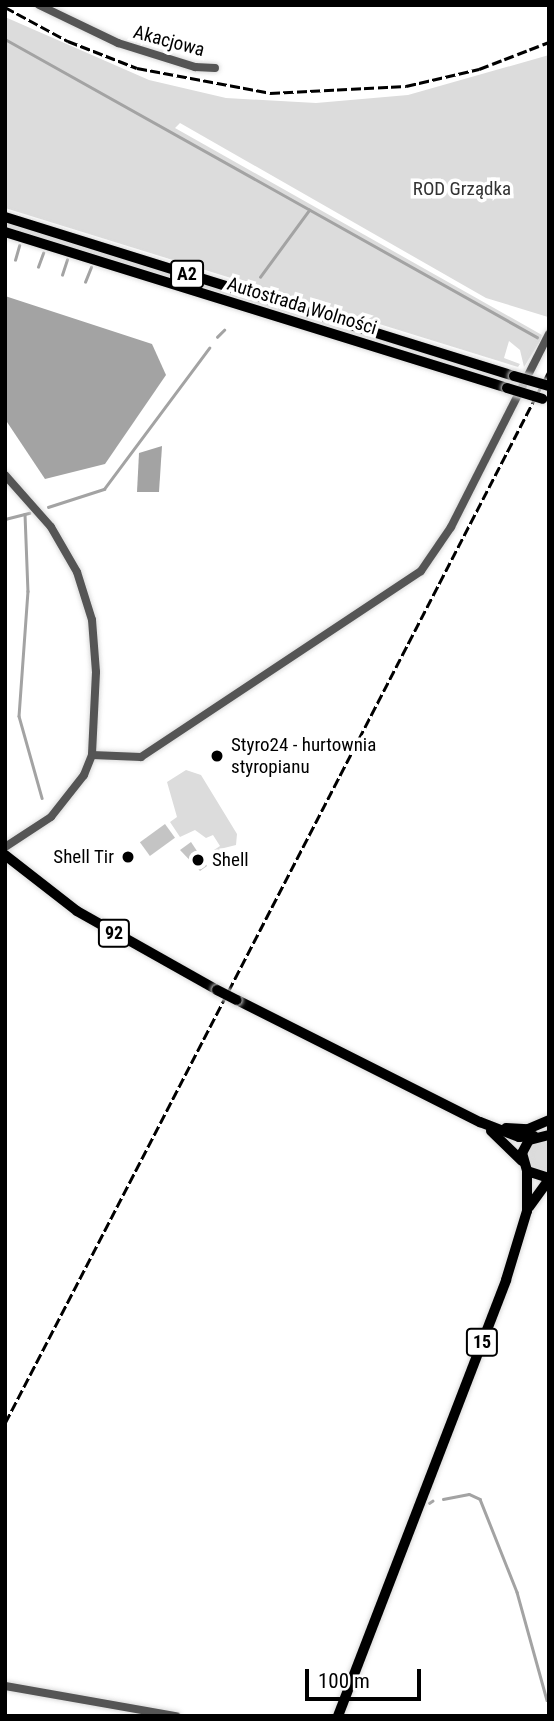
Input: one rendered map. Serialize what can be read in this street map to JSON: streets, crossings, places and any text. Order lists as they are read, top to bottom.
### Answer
{
  "streets": {
    "highway": ["A2", "Autostrada Wolności"],
    "main road": ["92", "15"],
    "street": ["Akacjowa"]
  },
  "crossings": [
    ["92", "15"]
  ],
  "parks": ["ROD Grządka"],
  "places": ["Styro24 - hurtownia styropianu", "Shell Tir", "Shell"],
  "scale_bar": "100 m"
}
